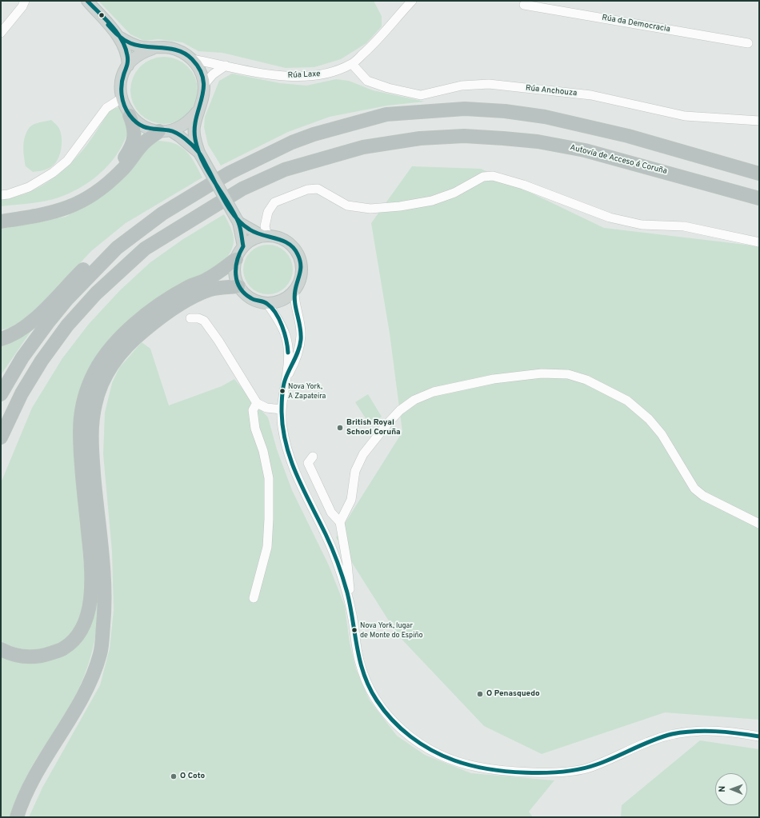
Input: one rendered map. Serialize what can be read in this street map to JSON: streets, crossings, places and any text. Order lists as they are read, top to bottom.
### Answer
{
  "streets": {
    "highway": ["Autovía de Acceso á Coruña"],
    "street": ["Rúa da Democracia", "Rúa Laxe", "Rúa Anchouza"]
  },
  "crossings": [
    ["Rúa Laxe", "Rúa Anchouza"]
  ],
  "places": [
    "Nova York, A Zapateira",
    "British Royal School Coruña",
    "Nova York, lugar de Monte do Espiño",
    "O Penasquedo",
    "O Coto"
  ],
  "north": "left"
}
